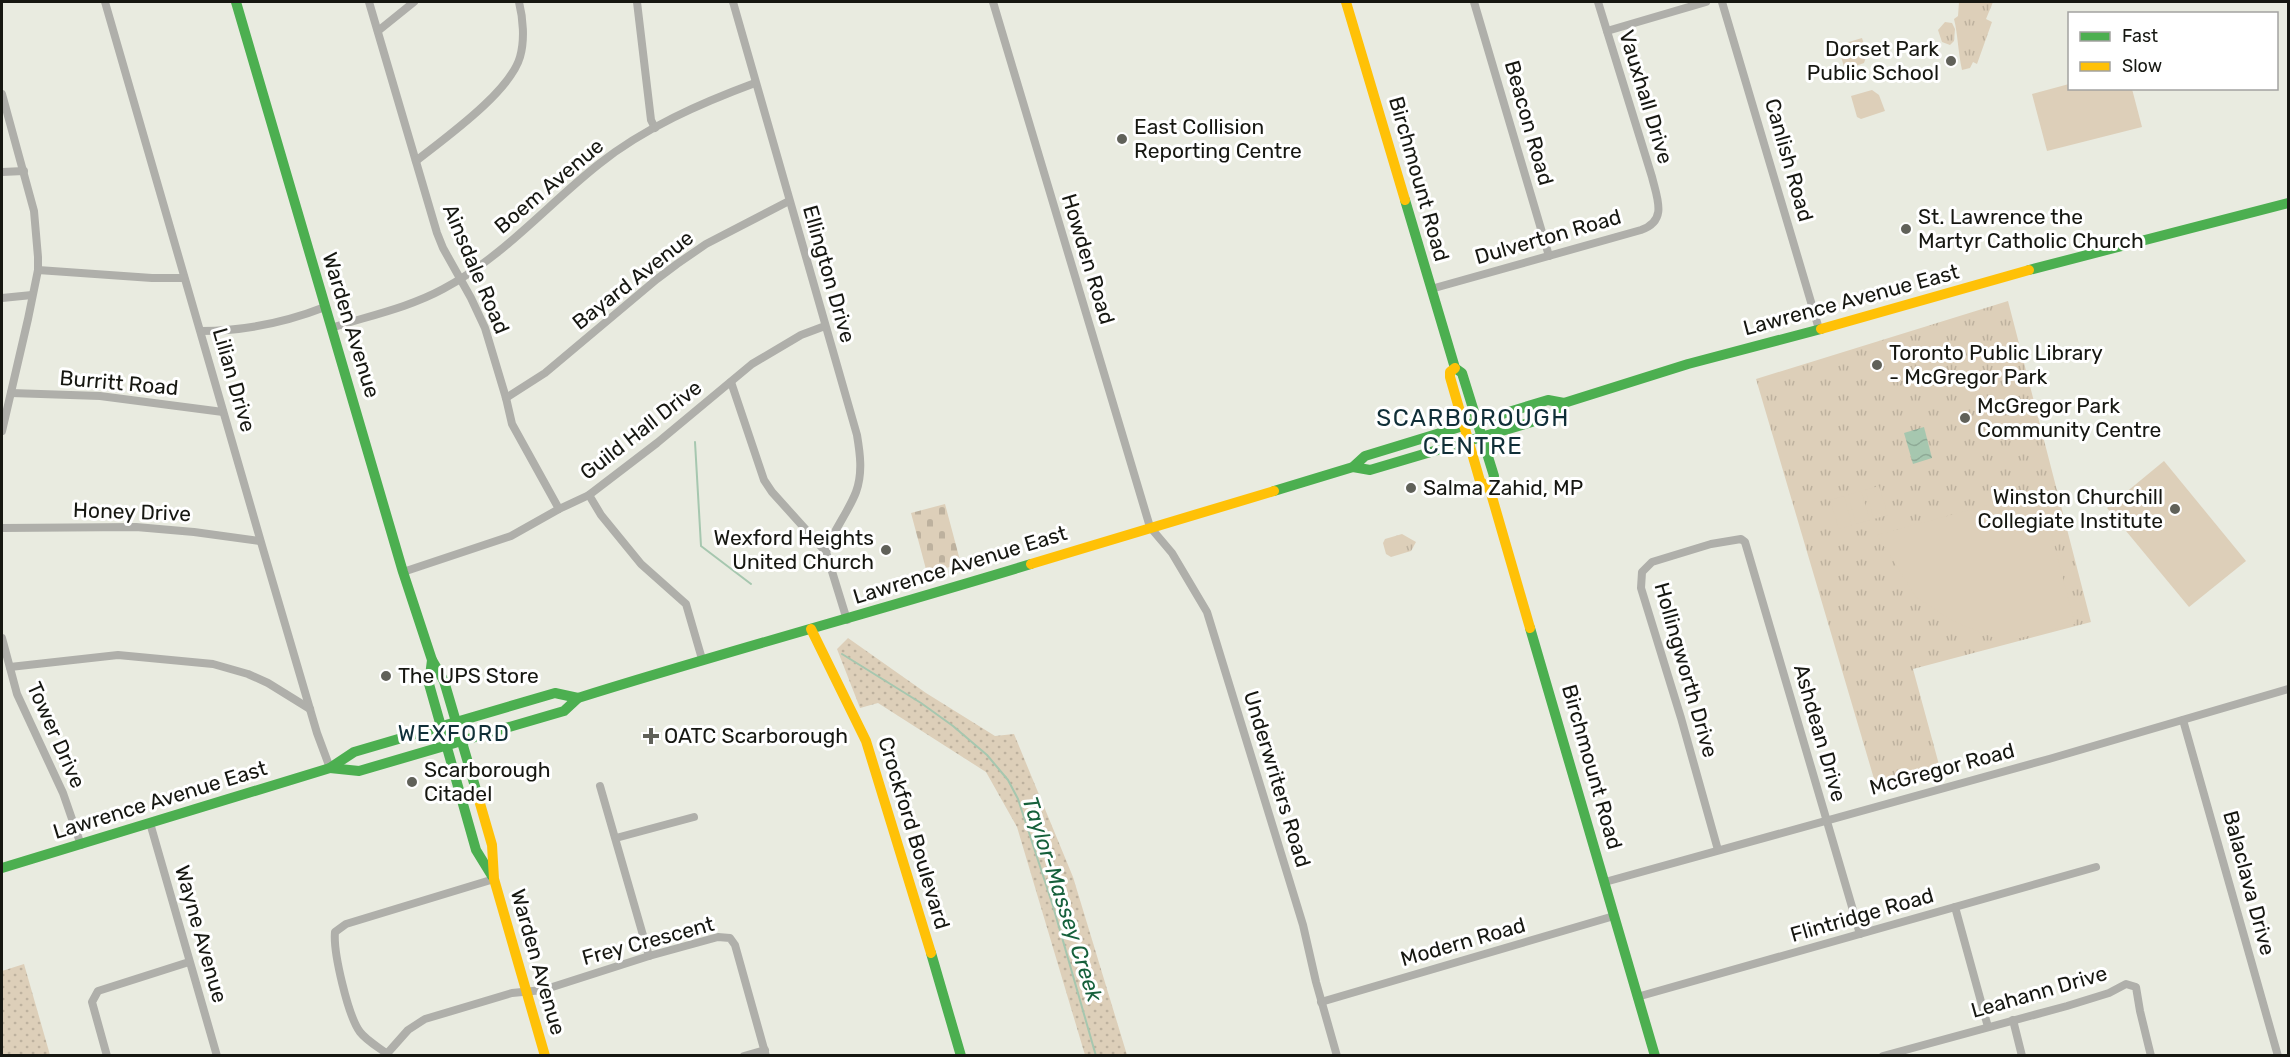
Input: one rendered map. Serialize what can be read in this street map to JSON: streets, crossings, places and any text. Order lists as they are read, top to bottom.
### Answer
{
  "streets": {
    "main road": [
      "Birchmount Road",
      "Lawrence Avenue East",
      "Warden Avenue",
      "Crockford Boulevard"
    ],
    "street": [
      "Vauxhall Drive",
      "Beacon Road",
      "Canlish Road",
      "Boem Avenue",
      "Dulverton Road",
      "Howden Road",
      "Ainsdale Road",
      "Ellington Drive",
      "Bayard Avenue",
      "Lilian Drive",
      "Burritt Road",
      "Guild Hall Drive",
      "Honey Drive",
      "Hollingworth Drive",
      "Ashdean Drive",
      "Tower Drive",
      "McGregor Road",
      "Underwriters Road",
      "Balaclava Drive",
      "Flintridge Road",
      "Wayne Avenue",
      "Frey Crescent",
      "Modern Road",
      "Leahann Drive"
    ]
  },
  "crossings": [
    ["Vauxhall Drive", "Dulverton Road"],
    ["Beacon Road", "Dulverton Road"],
    ["Canlish Road", "Lawrence Avenue East"],
    ["Birchmount Road", "Dulverton Road"],
    ["Birchmount Road", "Lawrence Avenue East"],
    ["Birchmount Road", "McGregor Road"],
    ["Birchmount Road", "Flintridge Road"],
    ["Birchmount Road", "Modern Road"],
    ["Boem Avenue", "Ainsdale Road"],
    ["Boem Avenue", "Ellington Drive"],
    ["Boem Avenue", "Warden Avenue"],
    ["Howden Road", "Lawrence Avenue East"],
    ["Howden Road", "Underwriters Road"],
    ["Ainsdale Road", "Bayard Avenue"],
    ["Ainsdale Road", "Guild Hall Drive"],
    ["Ellington Drive", "Bayard Avenue"],
    ["Ellington Drive", "Guild Hall Drive"],
    ["Lawrence Avenue East", "Warden Avenue"],
    ["Lawrence Avenue East", "Lilian Drive"],
    ["Lawrence Avenue East", "Tower Drive"],
    ["Lawrence Avenue East", "Underwriters Road"],
    ["Lawrence Avenue East", "Crockford Boulevard"],
    ["Lawrence Avenue East", "Wayne Avenue"],
    ["Warden Avenue", "Guild Hall Drive"],
    ["Warden Avenue", "Frey Crescent"],
    ["Lilian Drive", "Burritt Road"],
    ["Lilian Drive", "Honey Drive"],
    ["Hollingworth Drive", "Ashdean Drive"],
    ["Hollingworth Drive", "McGregor Road"],
    ["Ashdean Drive", "McGregor Road"],
    ["Ashdean Drive", "Flintridge Road"],
    ["McGregor Road", "Balaclava Drive"],
    ["Underwriters Road", "Modern Road"]
  ],
  "districts": ["SCARBOROUGH CENTRE", "WEXFORD"],
  "water": ["Taylor-Massey Creek"],
  "places": {
    "other": [
      "Dorset Park Public School",
      "East Collision Reporting Centre",
      "St. Lawrence the Martyr Catholic Church",
      "Toronto Public Library - McGregor Park",
      "McGregor Park Community Centre",
      "Salma Zahid, MP",
      "Winston Churchill Collegiate Institute",
      "Wexford Heights United Church",
      "The UPS Store",
      "Scarborough Citadel"
    ],
    "health": ["OATC Scarborough"]
  },
  "legend": ["Fast", "Slow"]
}
